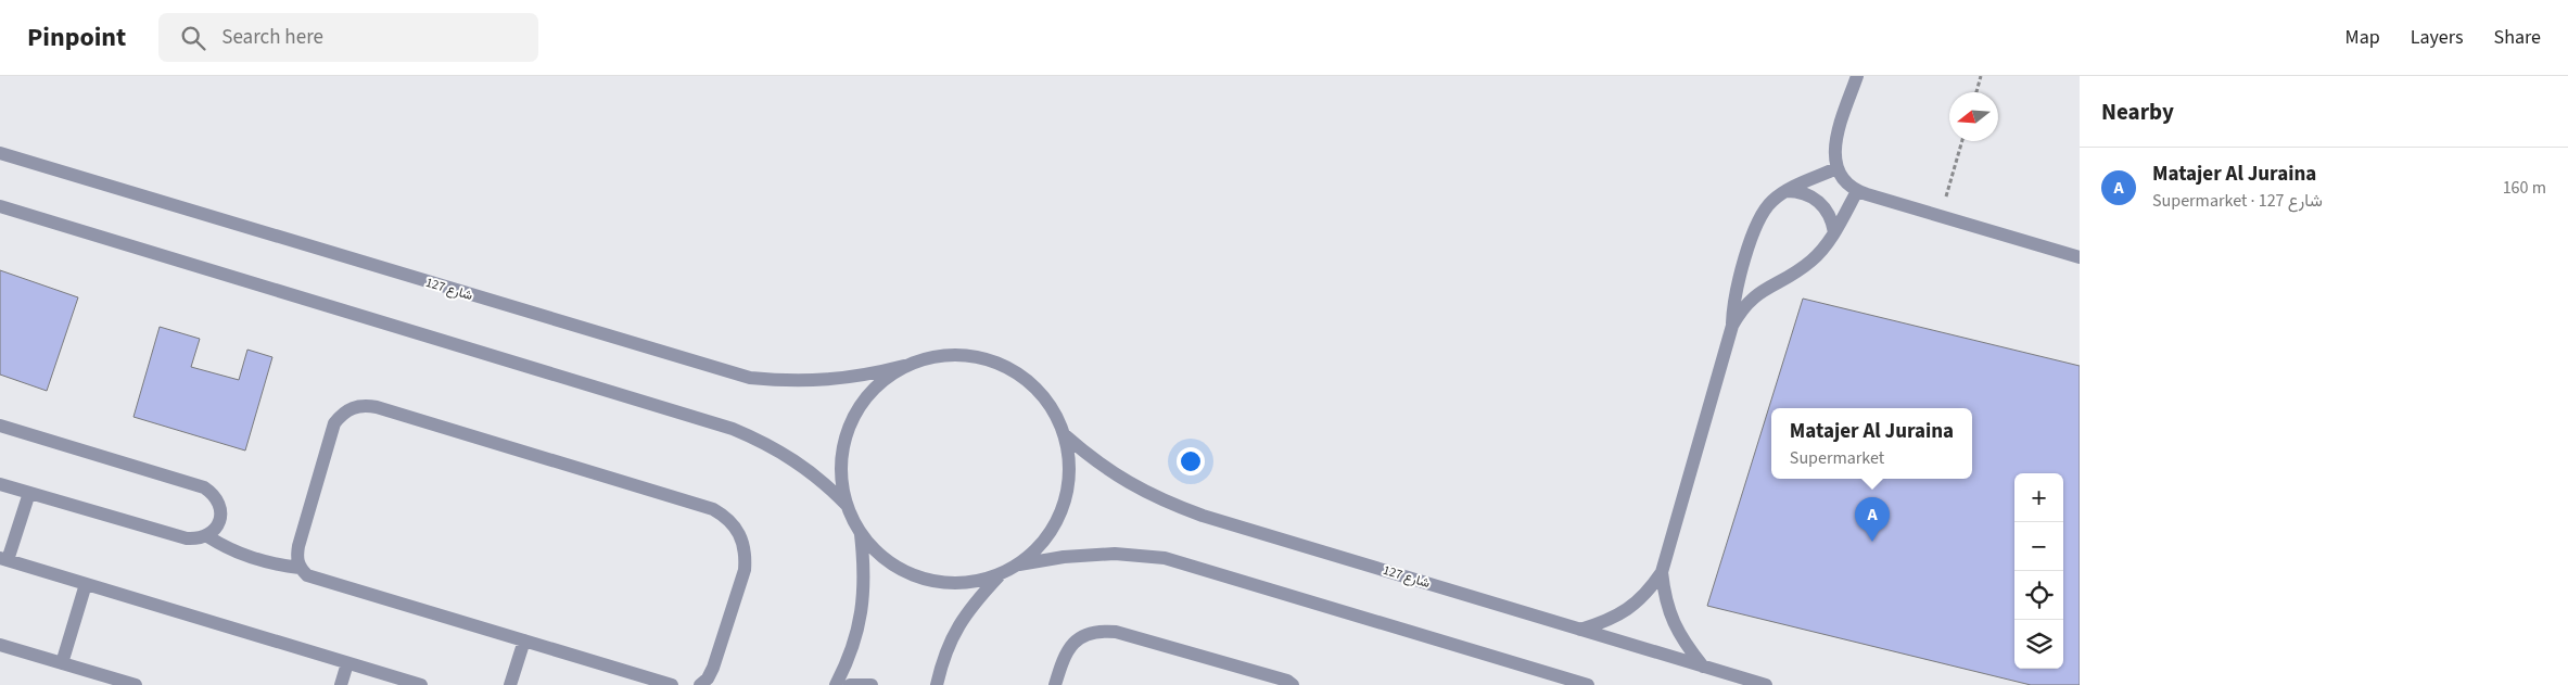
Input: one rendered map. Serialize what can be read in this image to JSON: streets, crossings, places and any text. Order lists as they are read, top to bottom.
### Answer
{
  "streets": {
    "street": ["شارع 127"]
  },
  "north": "left",
  "page": {
    "header": "Pinpoint",
    "search": "Search here",
    "nav": ["Map", "Layers", "Share"],
    "heading": "Nearby",
    "list": [
      {
        "mark": "A",
        "name": "Matajer Al Juraina",
        "note": "Supermarket · شارع 127",
        "value": "160 m"
      }
    ],
    "popup": ["Matajer Al Juraina", "Supermarket"],
    "map_buttons": ["+", "−"],
    "pins": "A"
  }
}
